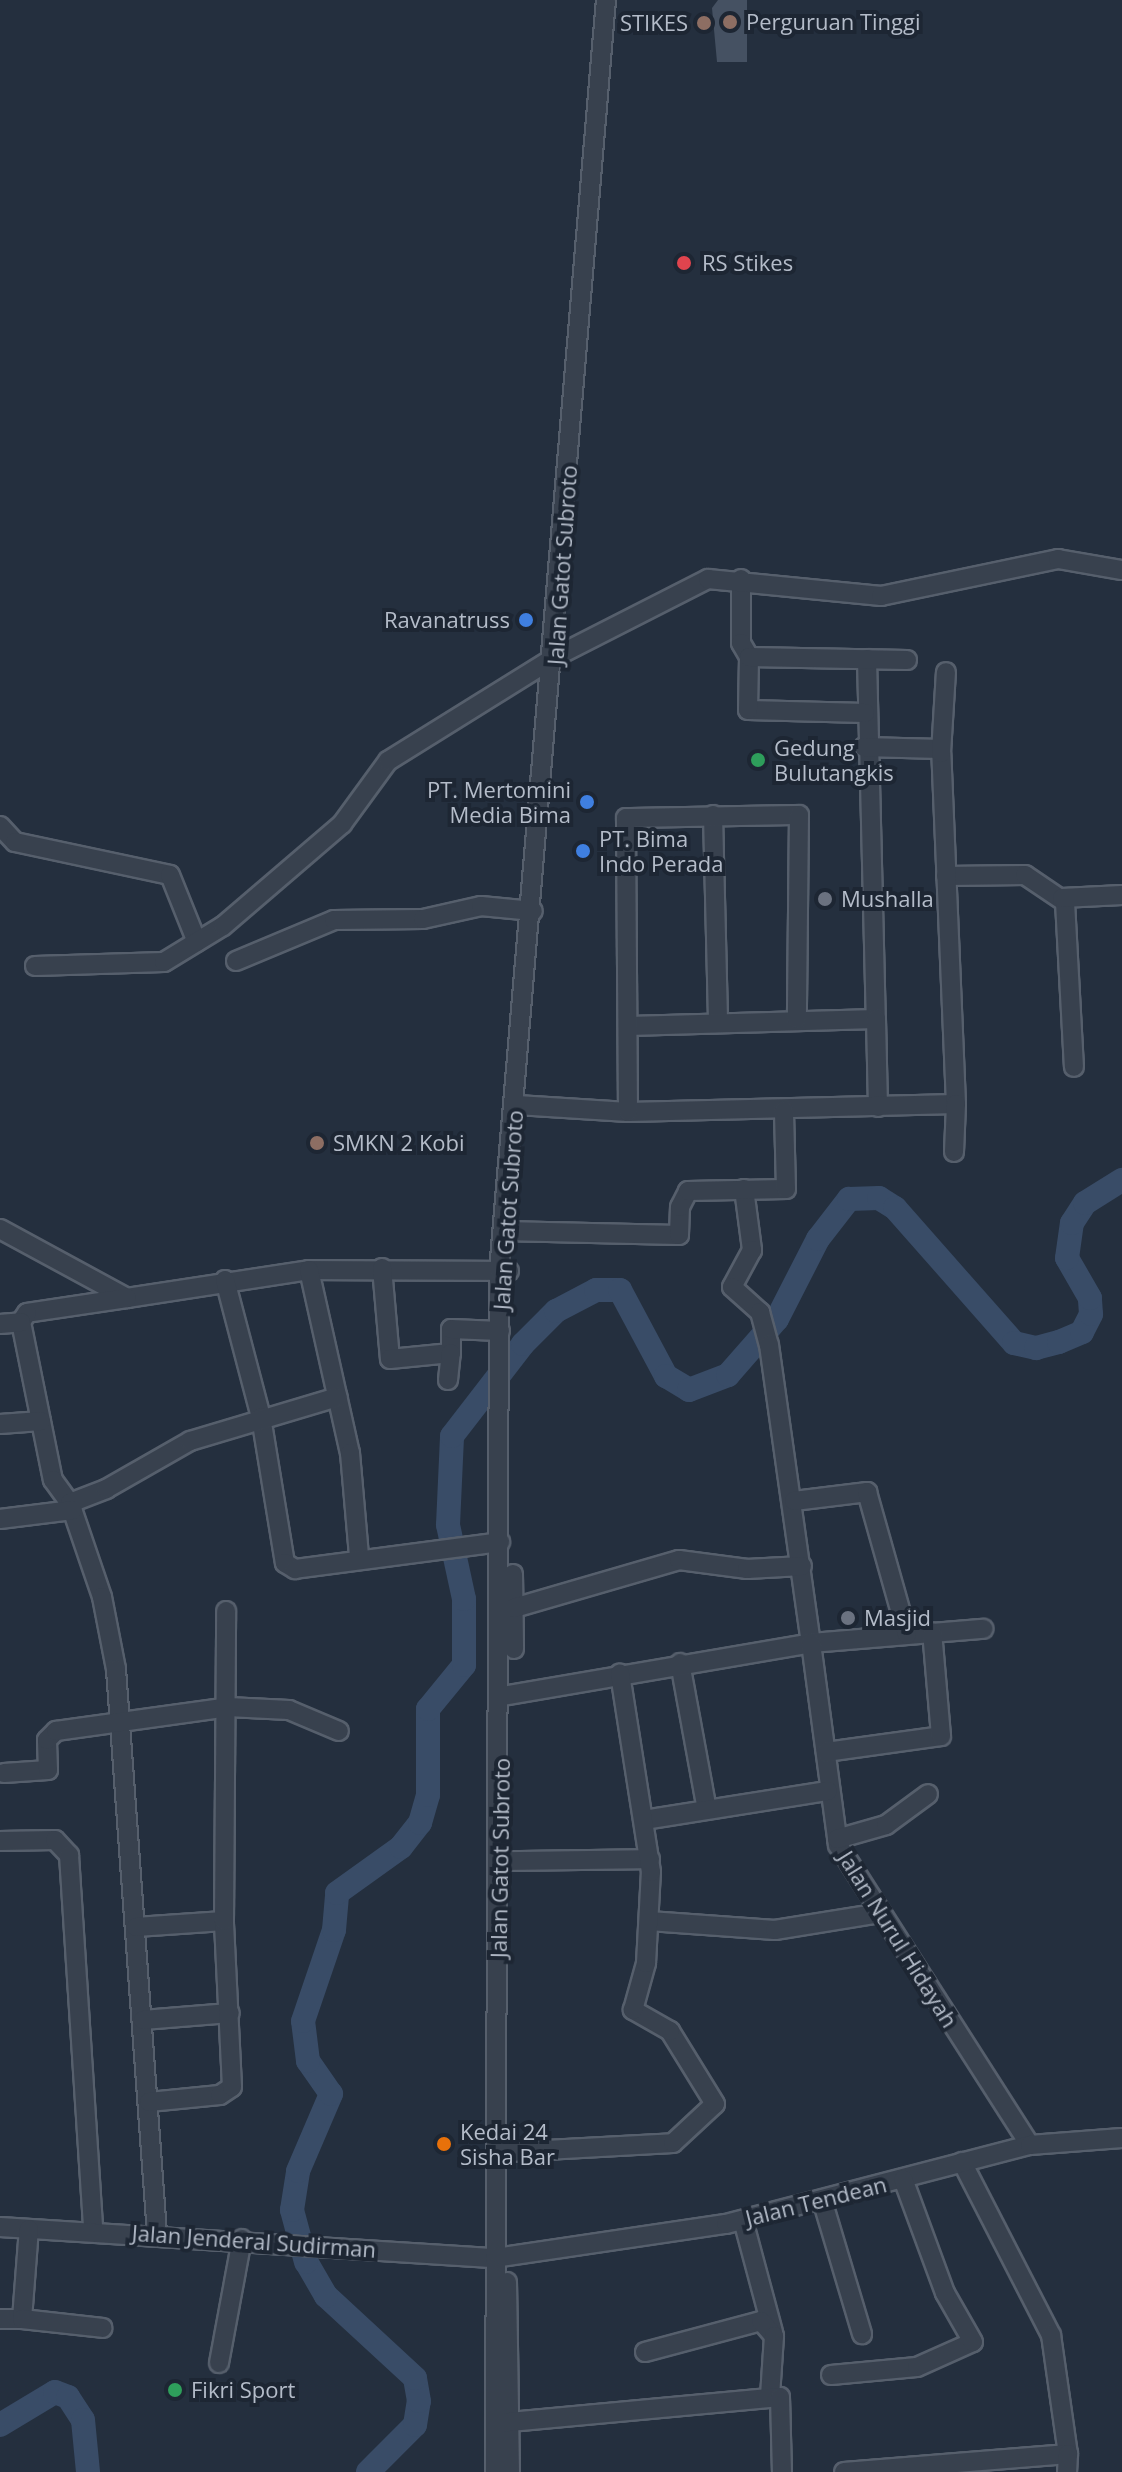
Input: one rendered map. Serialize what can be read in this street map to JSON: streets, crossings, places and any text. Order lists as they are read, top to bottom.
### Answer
{
  "streets": {
    "street": [
      "Jalan Gatot Subroto",
      "Jalan Nurul Hidayah",
      "Jalan Tendean",
      "Jalan Jenderal Sudirman"
    ]
  },
  "crossings": [
    ["Jalan Gatot Subroto", "Jalan Tendean"],
    ["Jalan Gatot Subroto", "Jalan Jenderal Sudirman"],
    ["Jalan Nurul Hidayah", "Jalan Tendean"],
    ["Jalan Tendean", "Jalan Jenderal Sudirman"]
  ],
  "places": [
    "Perguruan Tinggi",
    "STIKES",
    "RS Stikes",
    "Ravanatruss",
    "Gedung Bulutangkis",
    "PT. Mertomini Media Bima",
    "PT. Bima Indo Perada",
    "Mushalla",
    "SMKN 2 Kobi",
    "Masjid",
    "Kedai 24 Sisha Bar",
    "Fikri Sport"
  ]
}
